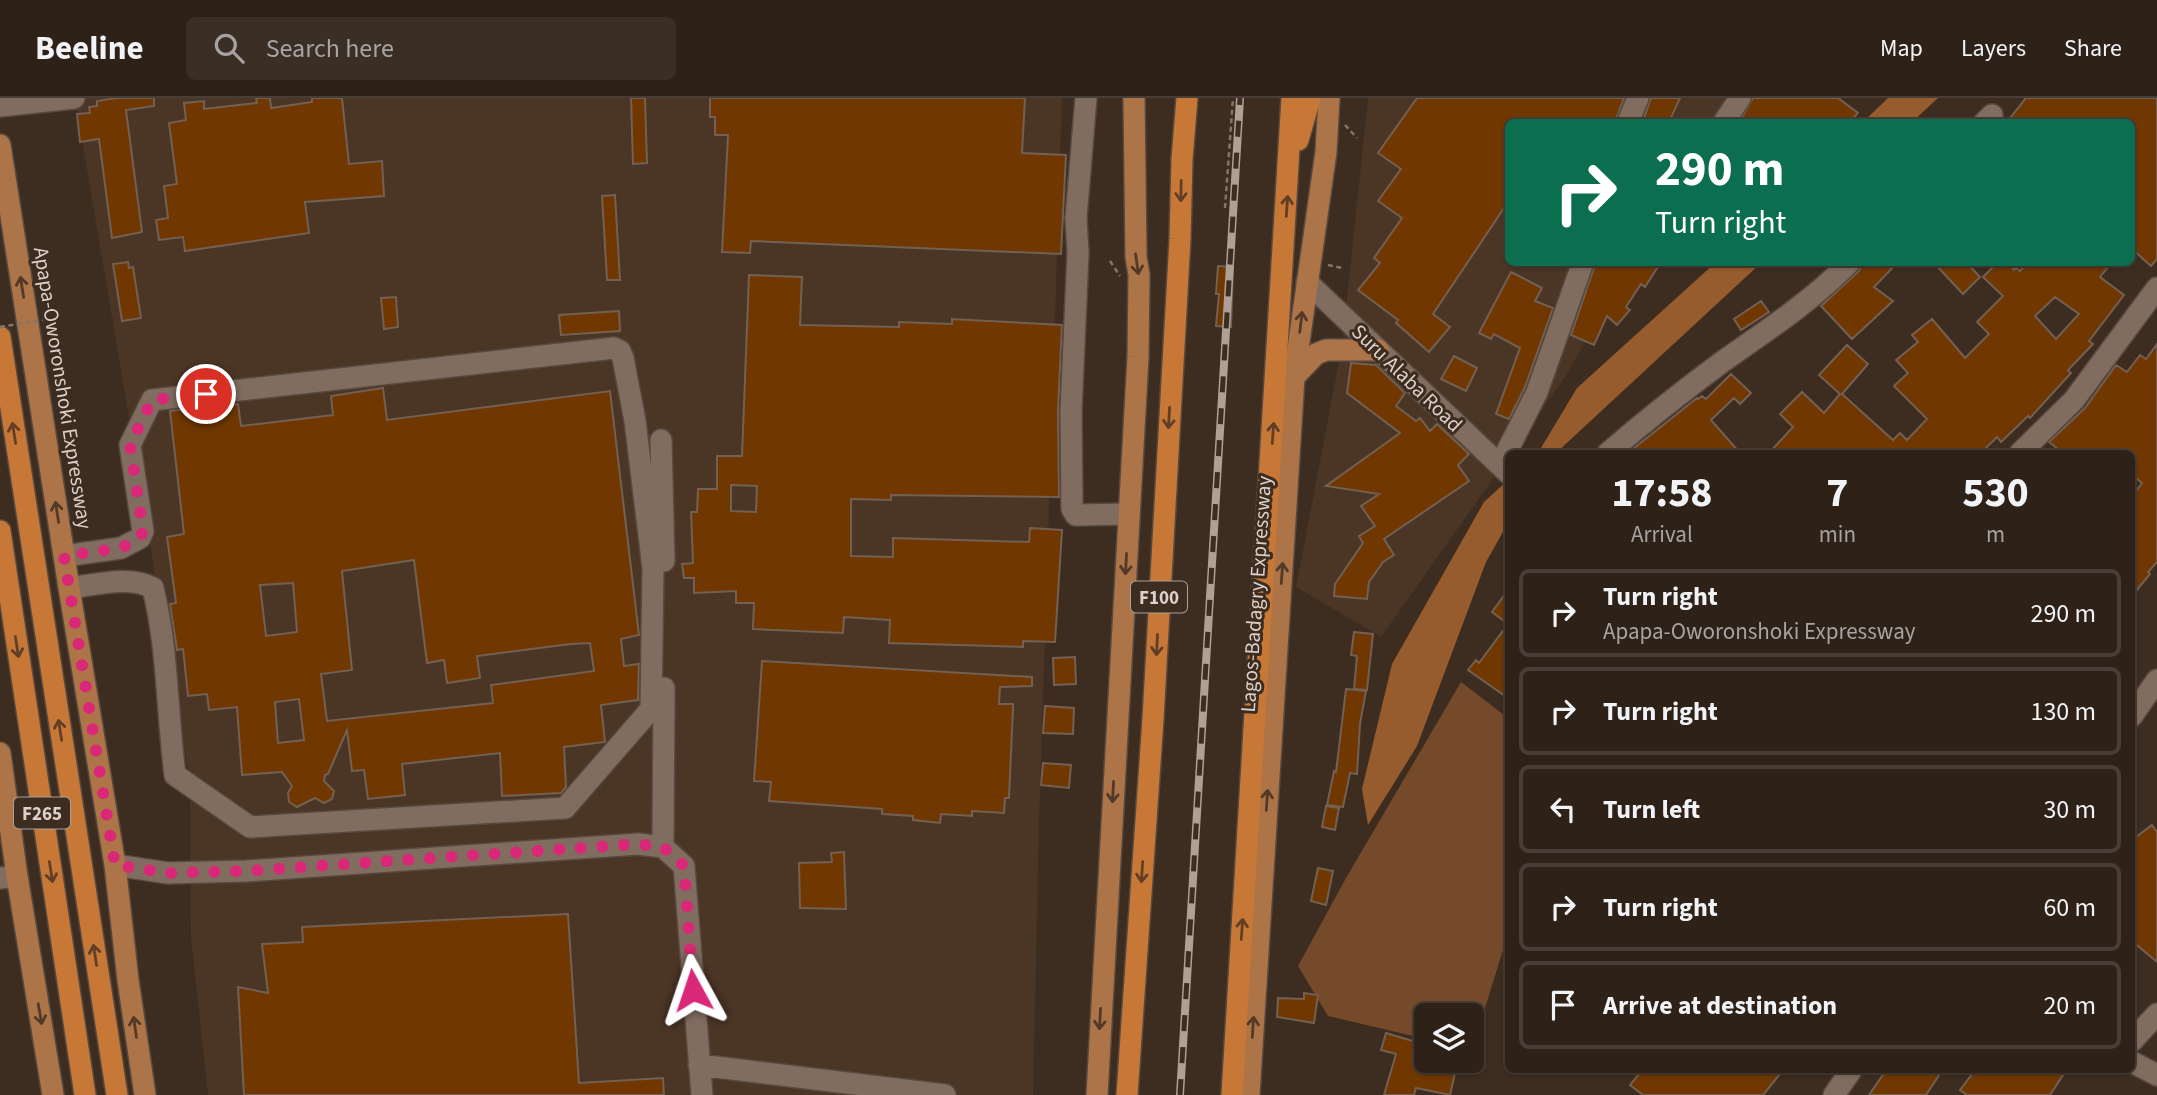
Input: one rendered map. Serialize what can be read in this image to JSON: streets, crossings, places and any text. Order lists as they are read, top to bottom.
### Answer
{
  "streets": {
    "highway": ["Lagos-Badagry Expressway", "F100", "F265"],
    "main road": ["Apapa-Oworonshoki Expressway"],
    "street": ["Suru Alaba Road"]
  },
  "crossings": [
    ["Suru Alaba Road", "Lagos-Badagry Expressway"]
  ],
  "page": {
    "header": "Beeline",
    "search": "Search here",
    "nav": ["Map", "Layers", "Share"],
    "turn": ["290 m", "Turn right"],
    "eta": [
      "17:58",
      "Arrival",
      "7",
      "min",
      "530",
      "m"
    ],
    "list": [
      {
        "name": "Turn right",
        "note": "Apapa-Oworonshoki Expressway",
        "value": "290 m"
      },
      {
        "name": "Turn right",
        "value": "130 m"
      },
      {
        "name": "Turn left",
        "value": "30 m"
      },
      {
        "name": "Turn right",
        "value": "60 m"
      },
      {
        "name": "Arrive at destination",
        "value": "20 m"
      }
    ]
  }
}
